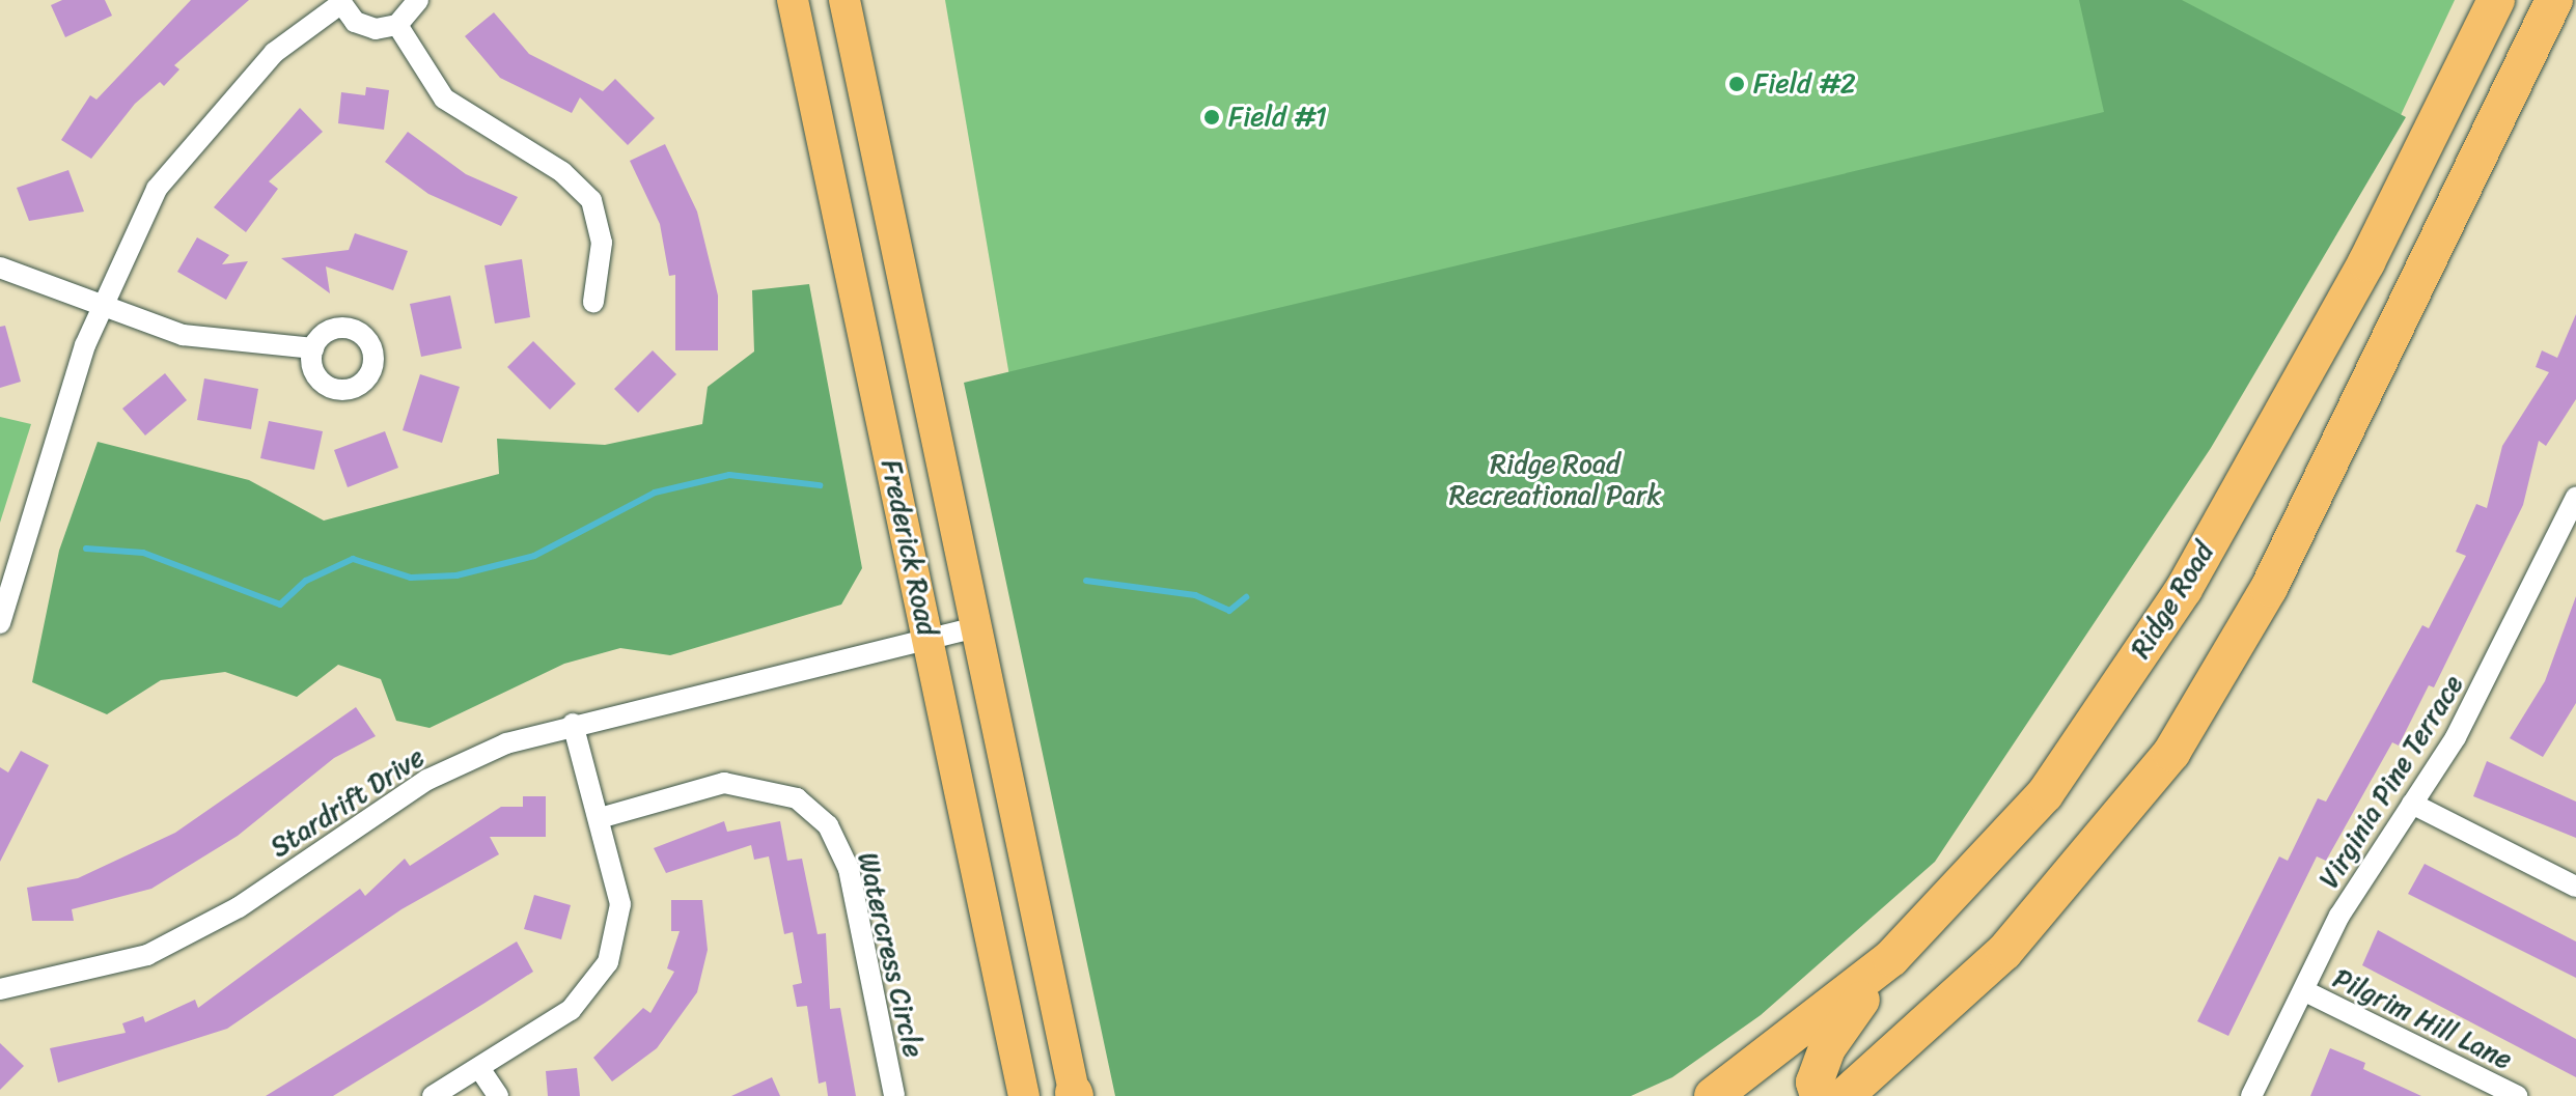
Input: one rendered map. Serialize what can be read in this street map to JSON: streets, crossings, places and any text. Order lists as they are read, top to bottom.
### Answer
{
  "streets": {
    "highway": ["Ridge Road"],
    "main road": ["Frederick Road"],
    "street": [
      "Virginia Pine Terrace",
      "Stardrift Drive",
      "Watercress Circle",
      "Pilgrim Hill Lane"
    ]
  },
  "crossings": [
    ["Frederick Road", "Stardrift Drive"],
    ["Virginia Pine Terrace", "Pilgrim Hill Lane"]
  ],
  "parks": ["Ridge Road Recreational Park"],
  "places": ["Field #2", "Field #1"]
}
